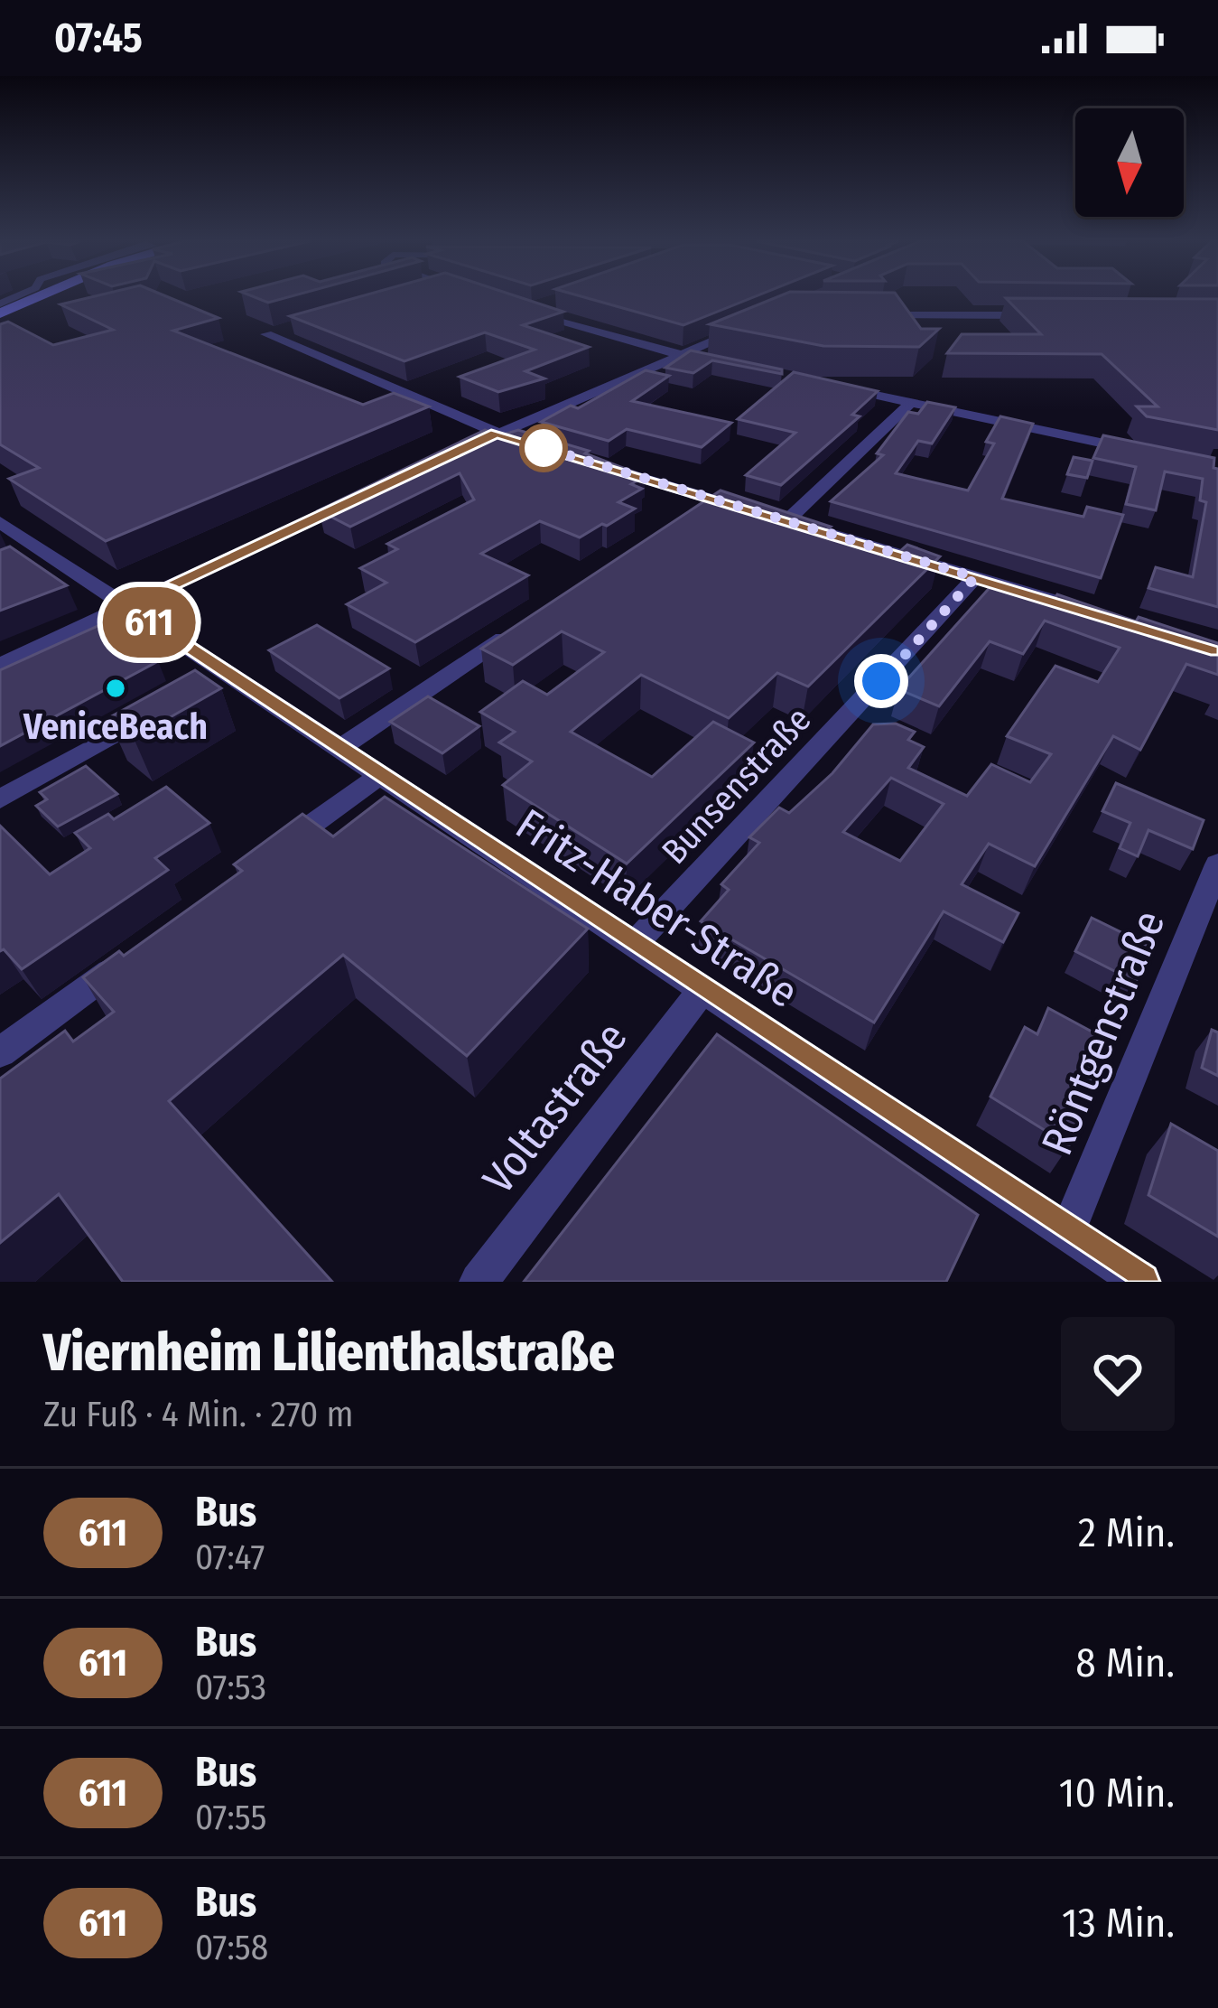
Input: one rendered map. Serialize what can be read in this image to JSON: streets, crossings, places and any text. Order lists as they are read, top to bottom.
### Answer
{
  "streets": {
    "street": [
      "Bunsenstraße",
      "Fritz-Haber-Straße",
      "Röntgenstraße",
      "Voltastraße"
    ]
  },
  "crossings": [
    ["Bunsenstraße", "Fritz-Haber-Straße"],
    ["Fritz-Haber-Straße", "Röntgenstraße"],
    ["Fritz-Haber-Straße", "Voltastraße"]
  ],
  "places": ["VeniceBeach"],
  "lines": ["bus line 611"],
  "north": "bottom",
  "page": {
    "status": "07:45",
    "on_map": "611",
    "heading": ["Viernheim Lilienthalstraße", "Zu Fuß · 4 Min. · 270 m"],
    "list": [
      {
        "mark": "611",
        "name": "Bus",
        "note": "07:47",
        "value": "2 Min."
      },
      {
        "mark": "611",
        "name": "Bus",
        "note": "07:53",
        "value": "8 Min."
      },
      {
        "mark": "611",
        "name": "Bus",
        "note": "07:55",
        "value": "10 Min."
      },
      {
        "mark": "611",
        "name": "Bus",
        "note": "07:58",
        "value": "13 Min."
      }
    ]
  }
}
